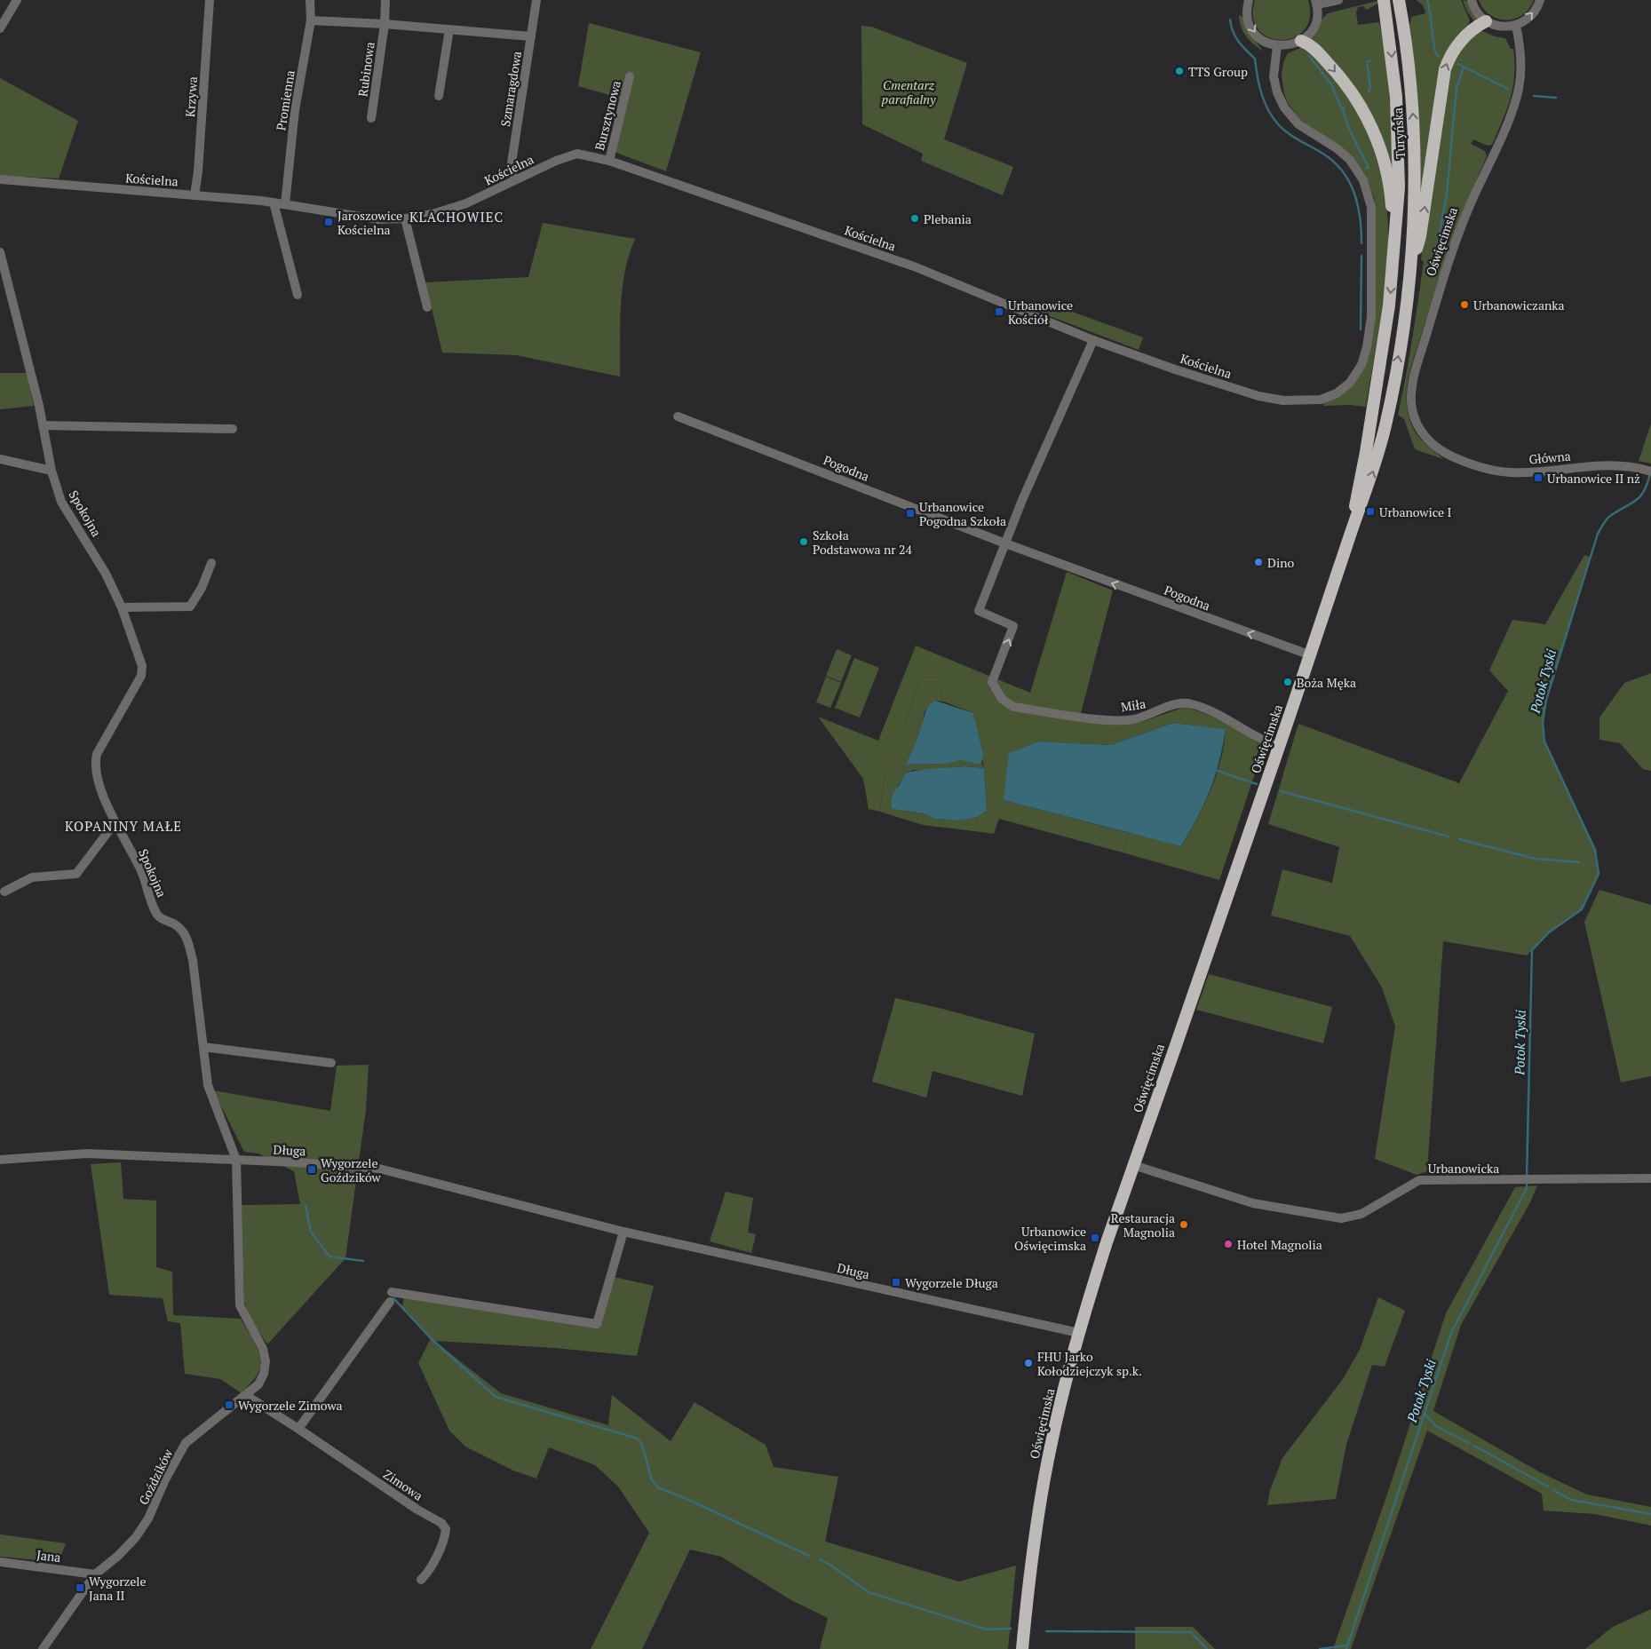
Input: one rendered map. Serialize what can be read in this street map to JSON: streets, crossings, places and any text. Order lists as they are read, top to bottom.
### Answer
{
  "streets": {
    "highway": ["Turyńska", "Oświęcimska"],
    "street": [
      "Rubinowa",
      "Szmaragdowa",
      "Krzywa",
      "Promienna",
      "Bursztynowa",
      "Kościelna",
      "Główna",
      "Pogodna",
      "Spokojna",
      "Miła",
      "Długa",
      "Urbanowicka",
      "Goździków",
      "Zimowa",
      "Jana"
    ]
  },
  "crossings": [
    ["Rubinowa", "Szmaragdowa"],
    ["Rubinowa", "Promienna"],
    ["Szmaragdowa", "Kościelna"],
    ["Krzywa", "Kościelna"],
    ["Promienna", "Kościelna"],
    ["Bursztynowa", "Kościelna"],
    ["Turyńska", "Oświęcimska"],
    ["Oświęcimska", "Główna"],
    ["Oświęcimska", "Pogodna"],
    ["Oświęcimska", "Miła"],
    ["Oświęcimska", "Długa"],
    ["Oświęcimska", "Urbanowicka"],
    ["Pogodna", "Miła"],
    ["Spokojna", "Długa"],
    ["Spokojna", "Goździków"],
    ["Długa", "Goździków"],
    ["Goździków", "Zimowa"],
    ["Goździków", "Jana"]
  ],
  "one_way": ["Pogodna"],
  "districts": ["KLACHOWIEC", "KOPANINY MAŁE"],
  "water": ["Potok Tyski"],
  "parks": ["Cmentarz parafialny"],
  "places": {
    "other": [
      "TTS Group",
      "Plebania",
      "Urbanowiczanka",
      "Szkoła Podstawowa nr 24",
      "Dino",
      "Boża Męka",
      "Restauracja Magnolia",
      "Hotel Magnolia",
      "FHU Jarko Kołodziejczyk sp.k."
    ],
    "transit": [
      "Jaroszowice Kościelna",
      "Urbanowice Kościół",
      "Urbanowice II nż",
      "Urbanowice I",
      "Urbanowice Pogodna Szkoła",
      "Wygorzele Goździków",
      "Urbanowice Oświęcimska",
      "Wygorzele Długa",
      "Wygorzele Zimowa",
      "Wygorzele Jana II"
    ]
  }
}
